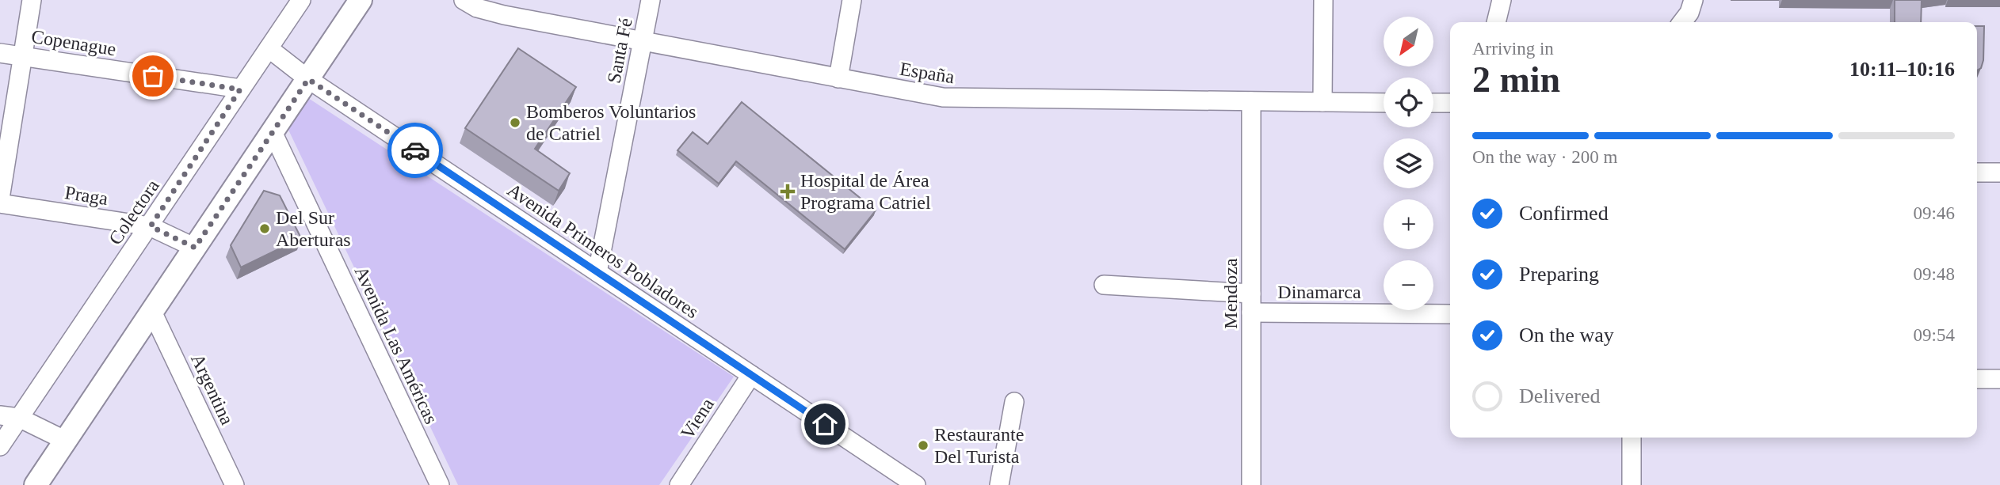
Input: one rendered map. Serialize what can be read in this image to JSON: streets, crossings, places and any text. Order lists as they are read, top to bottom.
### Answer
{
  "streets": {
    "street": [
      "Copenague",
      "Santa Fé",
      "España",
      "Praga",
      "Colectora",
      "Avenida Primeros Pobladores",
      "Dinamarca",
      "Mendoza",
      "Avenida Las Américas",
      "Argentina",
      "Viena"
    ]
  },
  "crossings": [
    ["Copenague", "Colectora"],
    ["Santa Fé", "España"],
    ["Santa Fé", "Avenida Primeros Pobladores"],
    ["España", "Mendoza"],
    ["Praga", "Colectora"],
    ["Colectora", "Avenida Primeros Pobladores"],
    ["Avenida Primeros Pobladores", "Viena"],
    ["Dinamarca", "Mendoza"]
  ],
  "places": {
    "other": ["Bomberos Voluntarios de Catriel", "Del Sur Aberturas", "Restaurante Del Turista"],
    "health": ["Hospital de Área Programa Catriel"]
  },
  "north": "bottom left",
  "page": {
    "map_buttons": ["+", "−"],
    "heading": ["2 min", "Arriving in", "10:11–10:16"],
    "bar": "On the way · 200 m",
    "list": [
      ["Confirmed", "09:46"],
      ["Preparing", "09:48"],
      ["On the way", "09:54"],
      "Delivered"
    ]
  }
}
